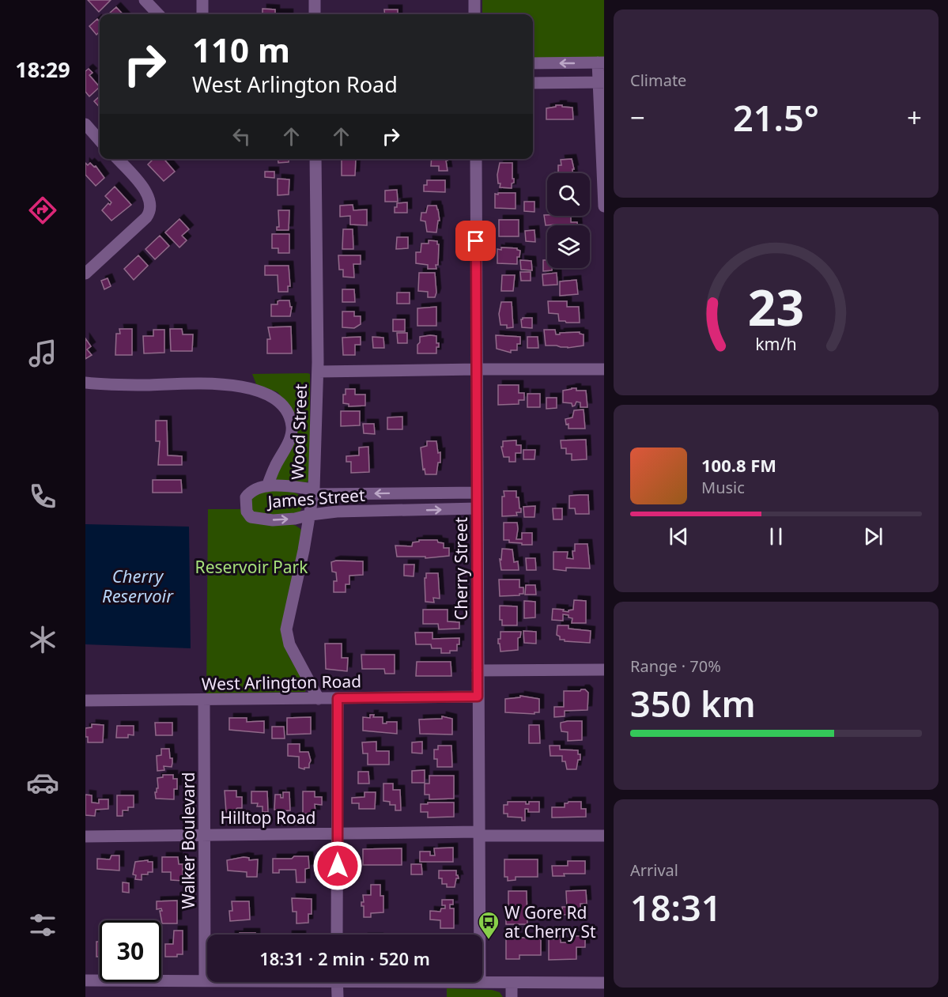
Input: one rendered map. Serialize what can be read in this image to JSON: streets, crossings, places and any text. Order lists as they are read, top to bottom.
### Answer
{
  "streets": {
    "street": [
      "Wood Street",
      "James Street",
      "Cherry Street",
      "West Arlington Road",
      "Hilltop Road",
      "Walker Boulevard"
    ]
  },
  "crossings": [
    ["Wood Street", "James Street"],
    ["Wood Street", "West Arlington Road"],
    ["James Street", "Cherry Street"],
    ["Cherry Street", "West Arlington Road"],
    ["Cherry Street", "Hilltop Road"],
    ["West Arlington Road", "Walker Boulevard"],
    ["Hilltop Road", "Walker Boulevard"]
  ],
  "water": ["Cherry Reservoir"],
  "parks": ["Reservoir Park"],
  "places": {
    "bus stop": ["W Gore Rd at Cherry St"]
  },
  "page": {
    "tabs": "18:29",
    "tile": [
      "Climate",
      ["Range · 70%", "350 km"],
      ["Arrival", "18:31"]
    ],
    "turn": ["110 m", "West Arlington Road"],
    "heat": ["−", "21.5°", "+"],
    "song": ["100.8 FM", "Music"],
    "limit": "30",
    "trip": "18:31 · 2 min · 520 m",
    "gauge": ["23", "km/h"]
  }
}
